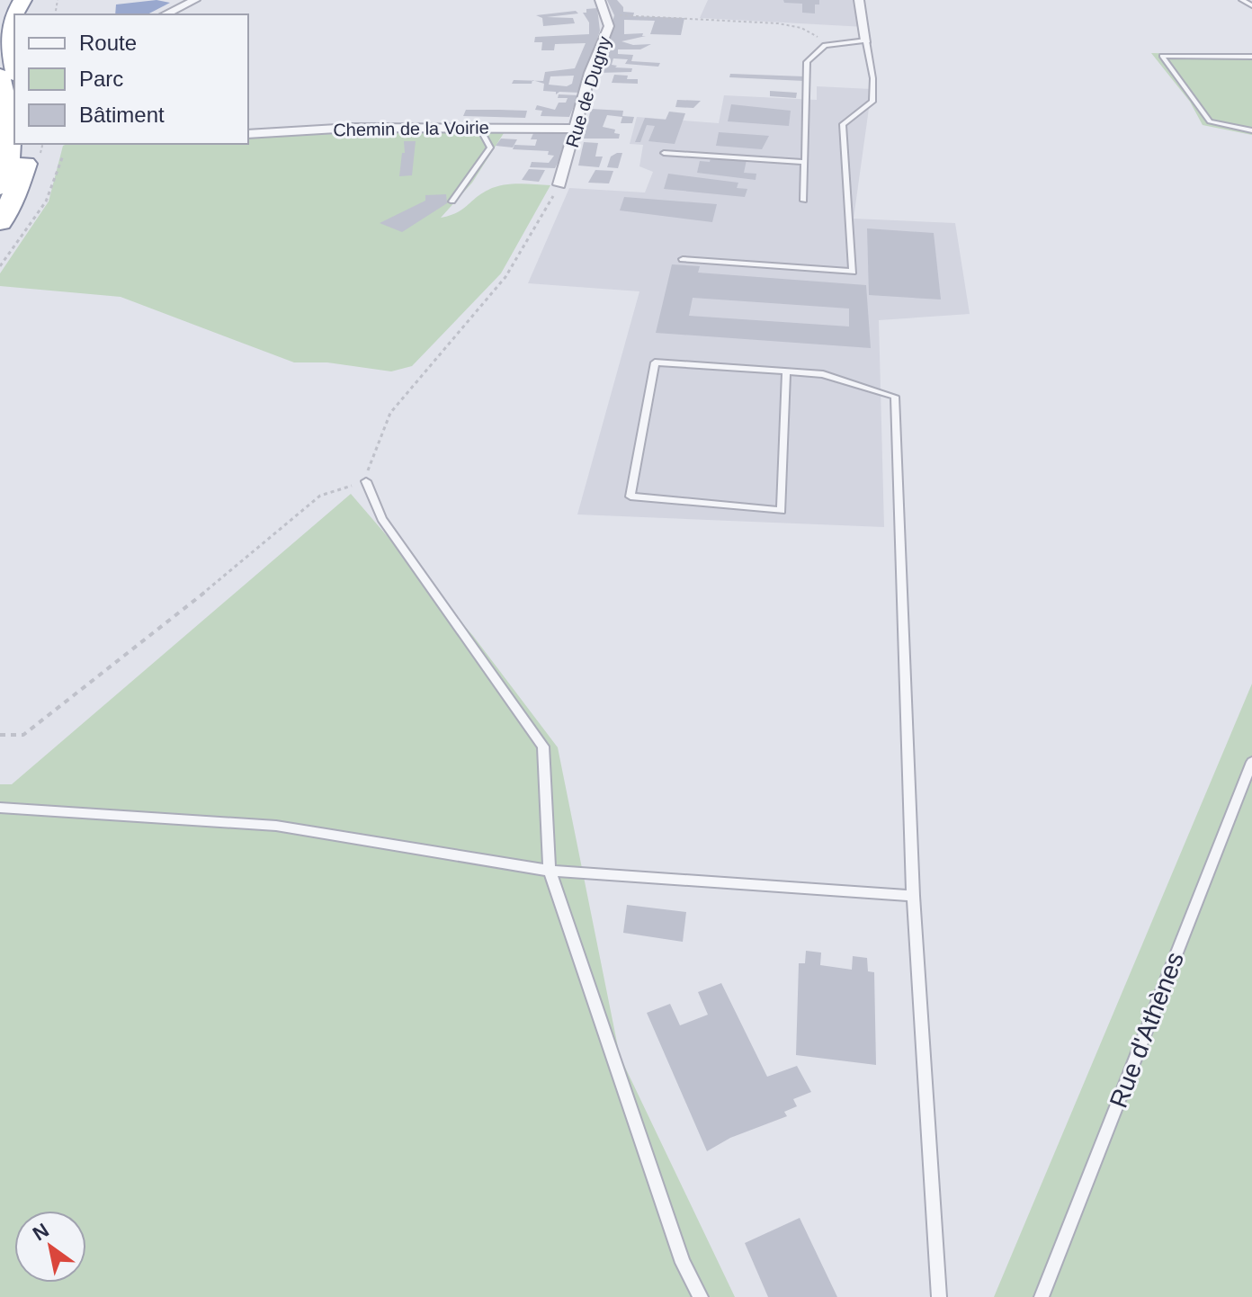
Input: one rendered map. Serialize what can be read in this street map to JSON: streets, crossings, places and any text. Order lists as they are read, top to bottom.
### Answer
{
  "streets": {
    "street": ["Rue de Dugny", "Chemin de la Voirie"],
    "lane": ["Rue d'Athènes"]
  },
  "crossings": [
    ["Rue de Dugny", "Chemin de la Voirie"]
  ],
  "legend": ["Route", "Parc", "Bâtiment"],
  "north": "top left"
}
